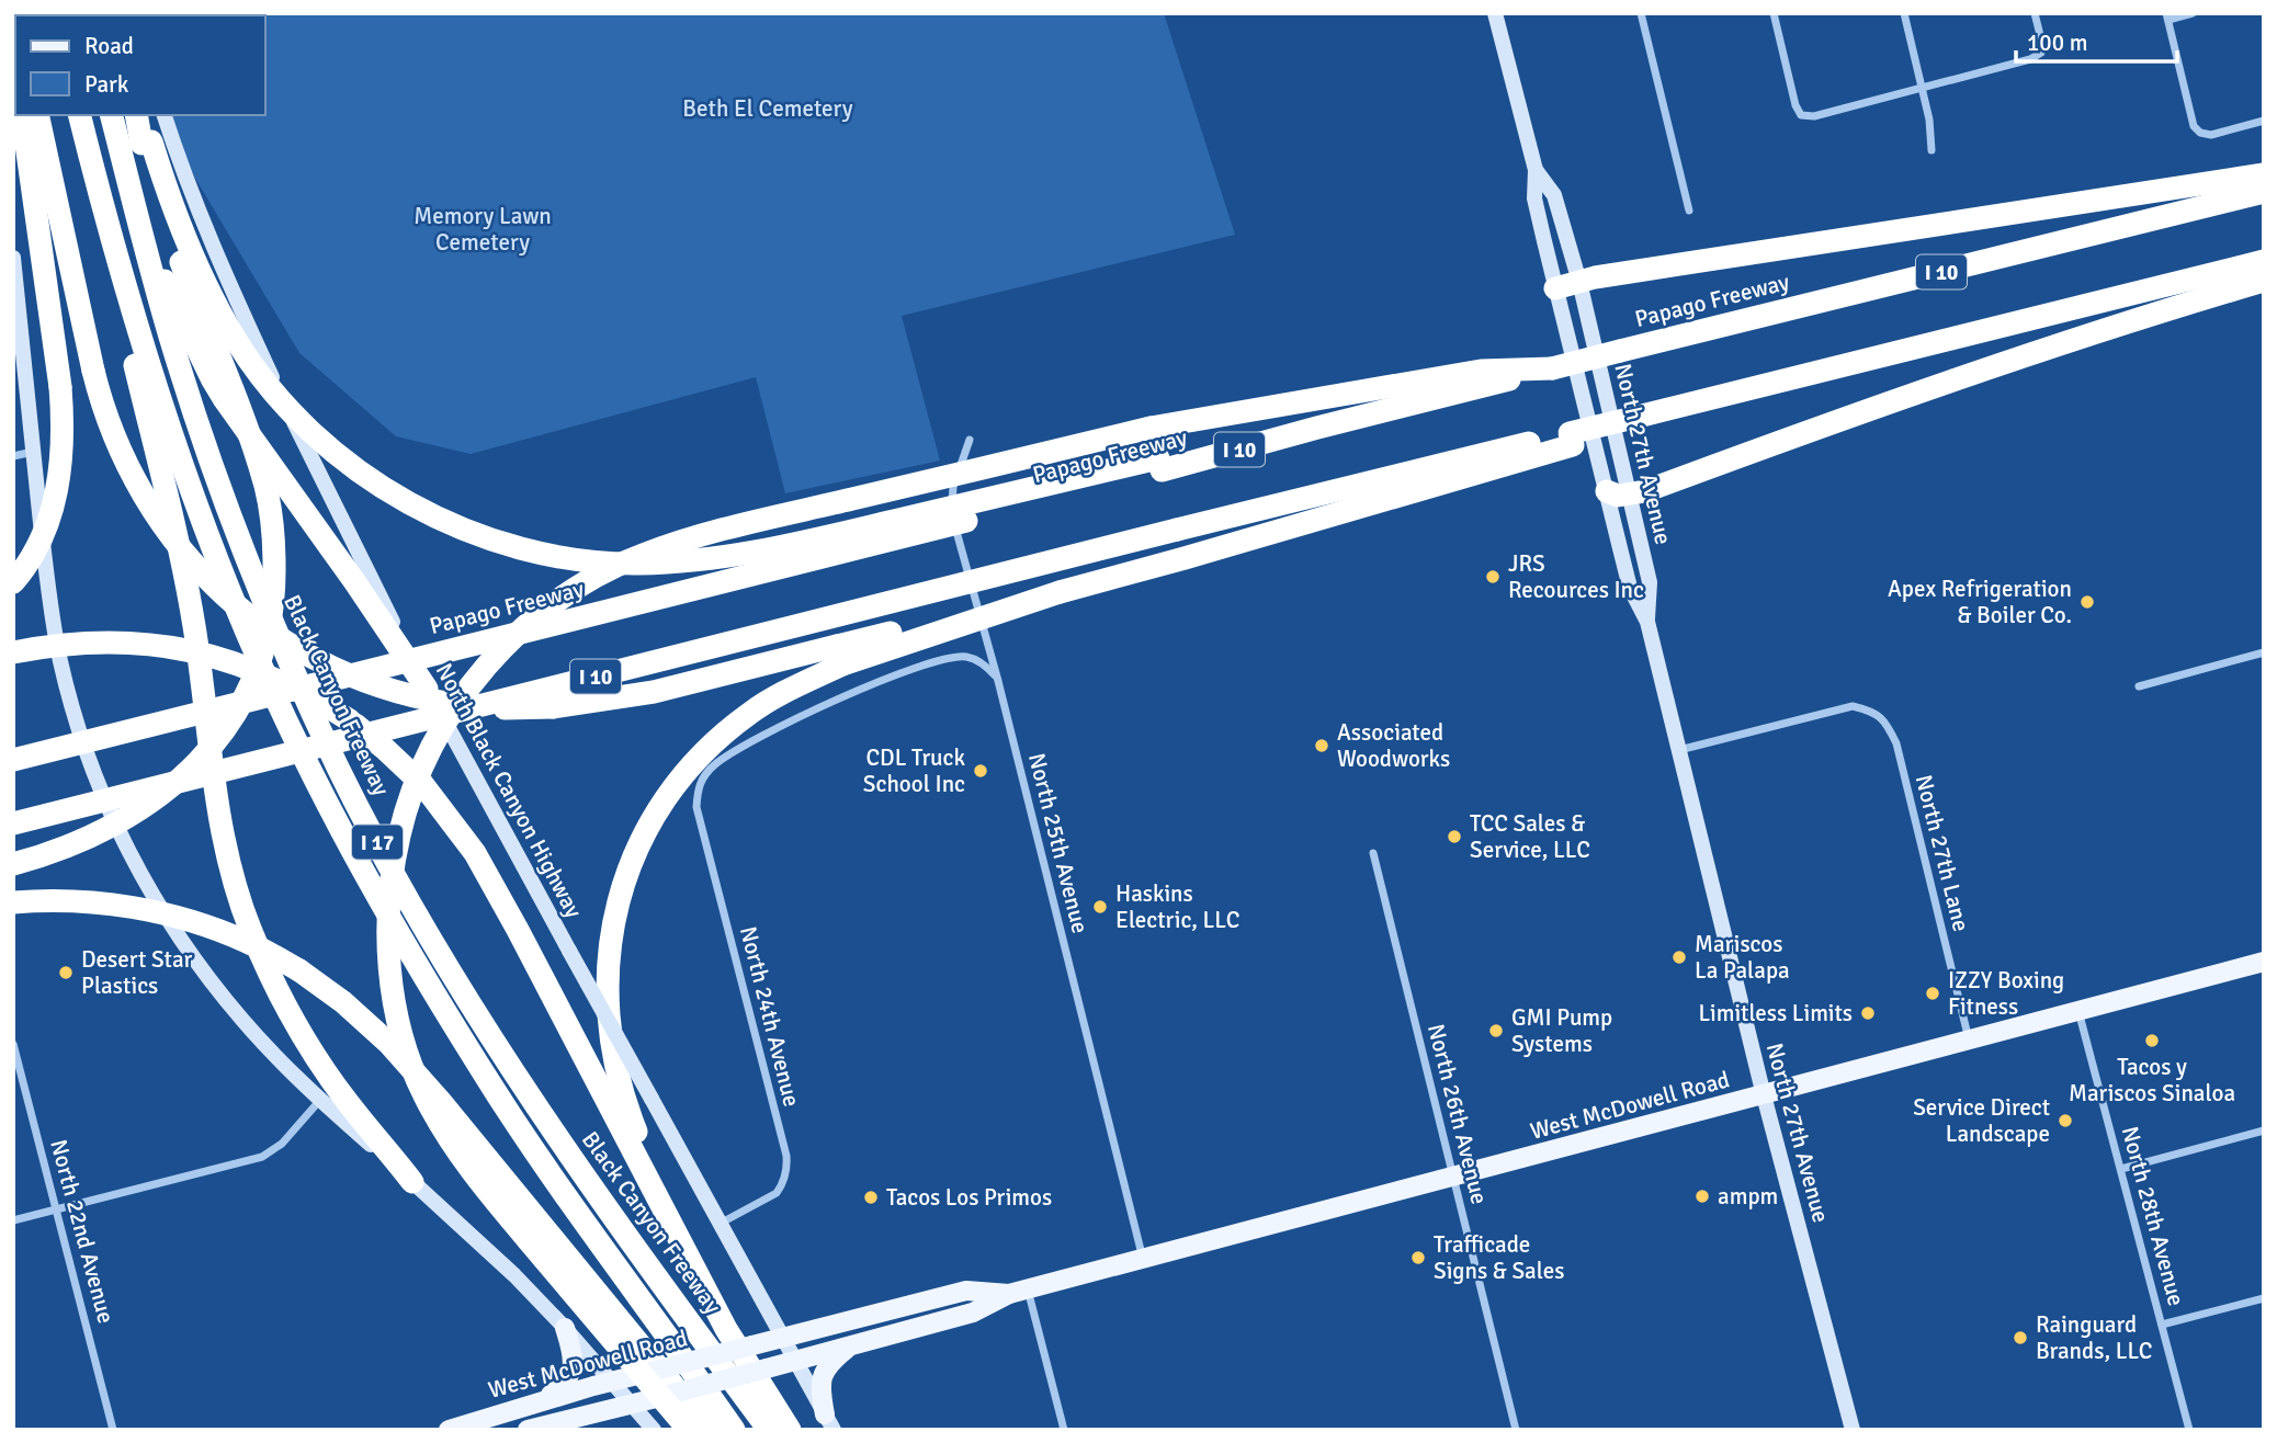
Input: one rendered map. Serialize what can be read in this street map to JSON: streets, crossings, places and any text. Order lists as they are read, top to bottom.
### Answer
{
  "streets": {
    "highway": [
      "I 10",
      "Papago Freeway",
      "Black Canyon Freeway",
      "I 17"
    ],
    "main road": ["North 27th Avenue", "North Black Canyon Highway", "West McDowell Road"],
    "street": [
      "North 25th Avenue",
      "North 27th Lane",
      "North 24th Avenue",
      "North 26th Avenue",
      "North 28th Avenue",
      "North 22nd Avenue"
    ]
  },
  "crossings": [
    ["North 27th Avenue", "North 27th Lane"],
    ["North 27th Avenue", "West McDowell Road"],
    ["North Black Canyon Highway", "North 24th Avenue"],
    ["North Black Canyon Highway", "West McDowell Road"],
    ["North 25th Avenue", "North 24th Avenue"],
    ["North 25th Avenue", "West McDowell Road"],
    ["North 27th Lane", "West McDowell Road"],
    ["West McDowell Road", "North 26th Avenue"],
    ["West McDowell Road", "North 28th Avenue"]
  ],
  "parks": ["Beth El Cemetery", "Memory Lawn Cemetery"],
  "places": [
    "JRS Recources Inc",
    "Apex Refrigeration & Boiler Co.",
    "Associated Woodworks",
    "CDL Truck School Inc",
    "TCC Sales & Service, LLC",
    "Haskins Electric, LLC",
    "Mariscos La Palapa",
    "Desert Star Plastics",
    "IZZY Boxing Fitness",
    "Limitless Limits",
    "GMI Pump Systems",
    "Tacos y Mariscos Sinaloa",
    "Service Direct Landscape",
    "ampm",
    "Tacos Los Primos",
    "Trafficade Signs & Sales",
    "Rainguard Brands, LLC"
  ],
  "legend": ["Road", "Park"],
  "scale_bar": "100 m"
}
